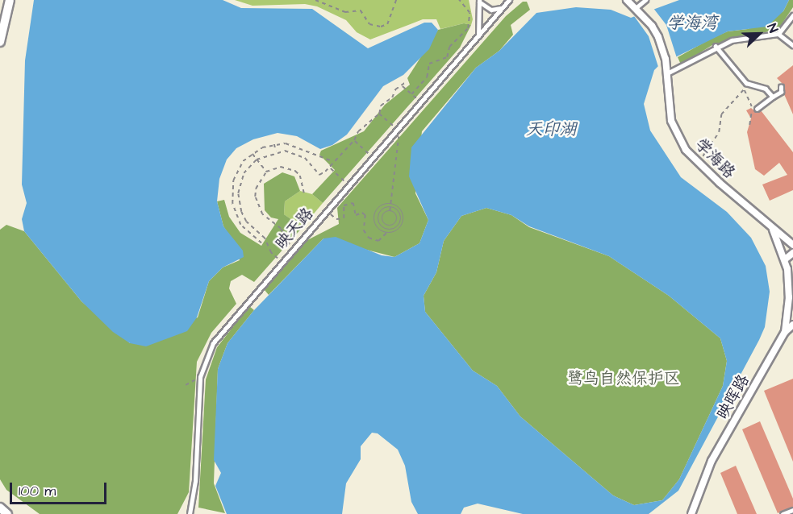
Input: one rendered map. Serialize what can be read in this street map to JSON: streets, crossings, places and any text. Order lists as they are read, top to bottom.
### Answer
{
  "streets": {
    "street": ["学海路", "映晖路"],
    "lane": ["映天路"]
  },
  "water": ["学海湾", "天印湖"],
  "parks": ["鹭鸟自然保护区"],
  "scale_bar": "100 m",
  "north": "top right"
}
